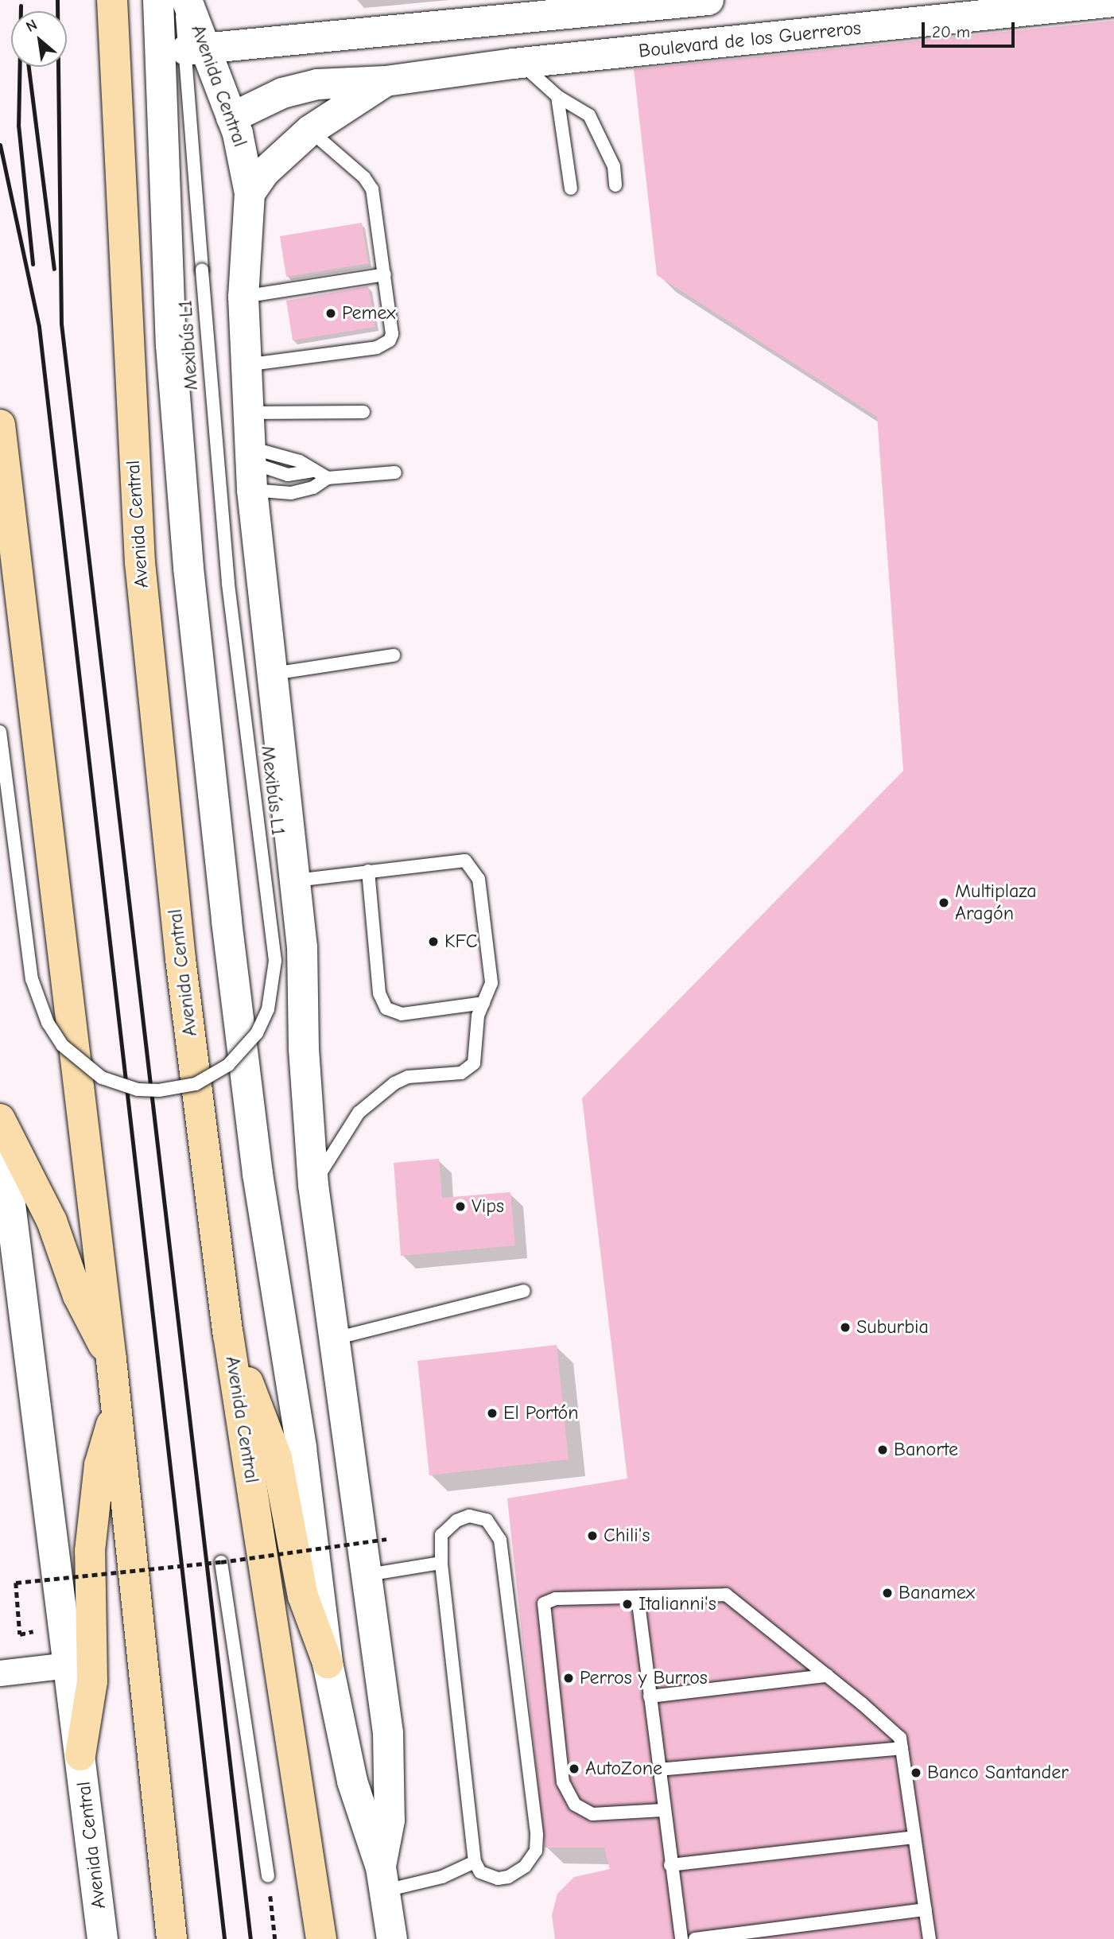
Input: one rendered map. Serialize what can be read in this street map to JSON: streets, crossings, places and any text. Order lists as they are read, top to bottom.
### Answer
{
  "streets": {
    "highway": ["Avenida Central"],
    "main road": ["Boulevard de los Guerreros"],
    "lane": ["Mexibús L1"]
  },
  "crossings": [
    ["Boulevard de los Guerreros", "Avenida Central"],
    ["Avenida Central", "Mexibús L1"]
  ],
  "places": [
    "Pemex",
    "Multiplaza Aragón",
    "KFC",
    "Vips",
    "Suburbia",
    "El Portón",
    "Banorte",
    "Chili's",
    "Banamex",
    "Italianni's",
    "Perros y Burros",
    "AutoZone",
    "Banco Santander"
  ],
  "scale_bar": "20 m",
  "north": "top left"
}
